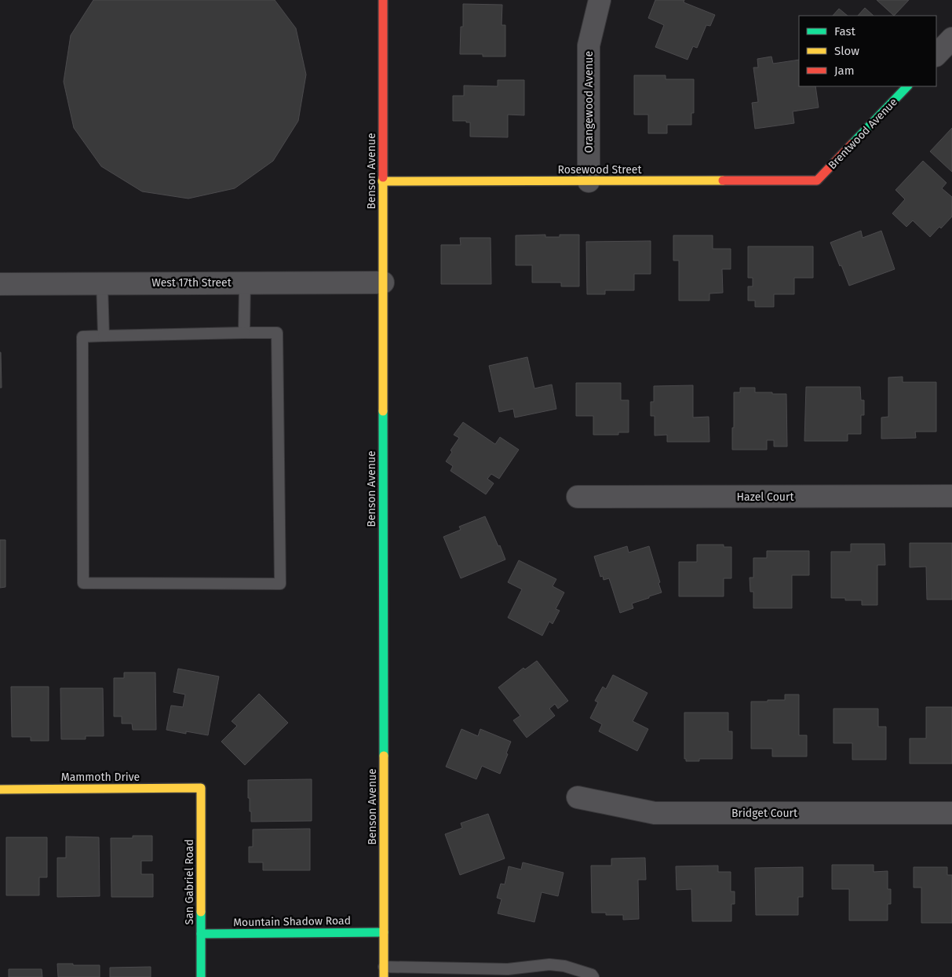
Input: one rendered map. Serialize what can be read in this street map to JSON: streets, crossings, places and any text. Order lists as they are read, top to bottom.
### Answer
{
  "streets": {
    "street": [
      "Orangewood Avenue",
      "Brentwood Avenue",
      "Rosewood Street",
      "Benson Avenue",
      "West 17th Street",
      "Hazel Court",
      "Mammoth Drive",
      "Bridget Court",
      "San Gabriel Road",
      "Mountain Shadow Road"
    ]
  },
  "crossings": [
    ["Orangewood Avenue", "Rosewood Street"],
    ["Brentwood Avenue", "Rosewood Street"],
    ["Rosewood Street", "Benson Avenue"],
    ["Benson Avenue", "West 17th Street"],
    ["Benson Avenue", "Mountain Shadow Road"],
    ["Mammoth Drive", "San Gabriel Road"],
    ["San Gabriel Road", "Mountain Shadow Road"]
  ],
  "legend": ["Fast", "Slow", "Jam"]
}
